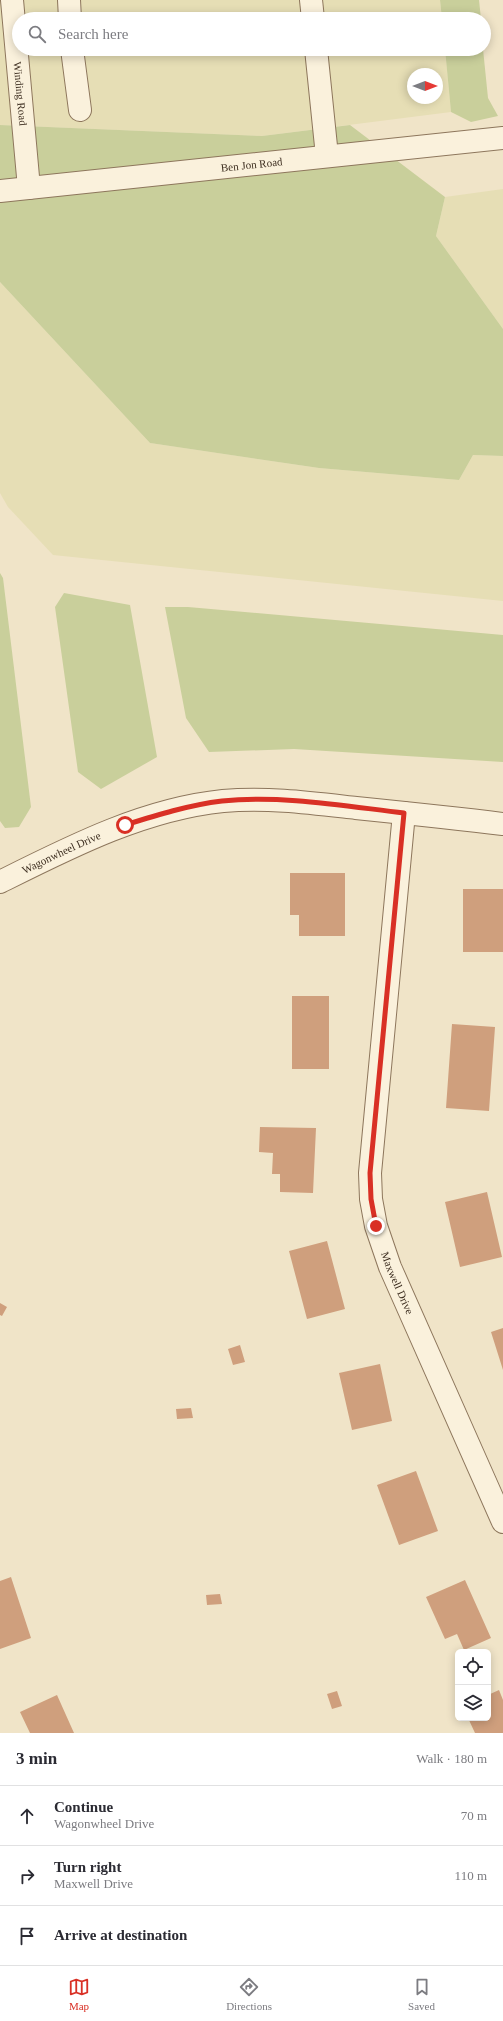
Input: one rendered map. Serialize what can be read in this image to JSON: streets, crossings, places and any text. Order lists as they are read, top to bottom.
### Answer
{
  "streets": {
    "street": [
      "Winding Road",
      "Ben Jon Road",
      "Wagonwheel Drive",
      "Maxwell Drive"
    ]
  },
  "crossings": [
    ["Winding Road", "Ben Jon Road"],
    ["Wagonwheel Drive", "Maxwell Drive"]
  ],
  "north": "right",
  "page": {
    "search": "Search here",
    "heading": ["3 min", "Walk · 180 m"],
    "list": [
      ["Continue", "Wagonwheel Drive", "70 m"],
      ["Turn right", "Maxwell Drive", "110 m"],
      "Arrive at destination"
    ],
    "nav": ["Map", "Directions", "Saved"]
  }
}
